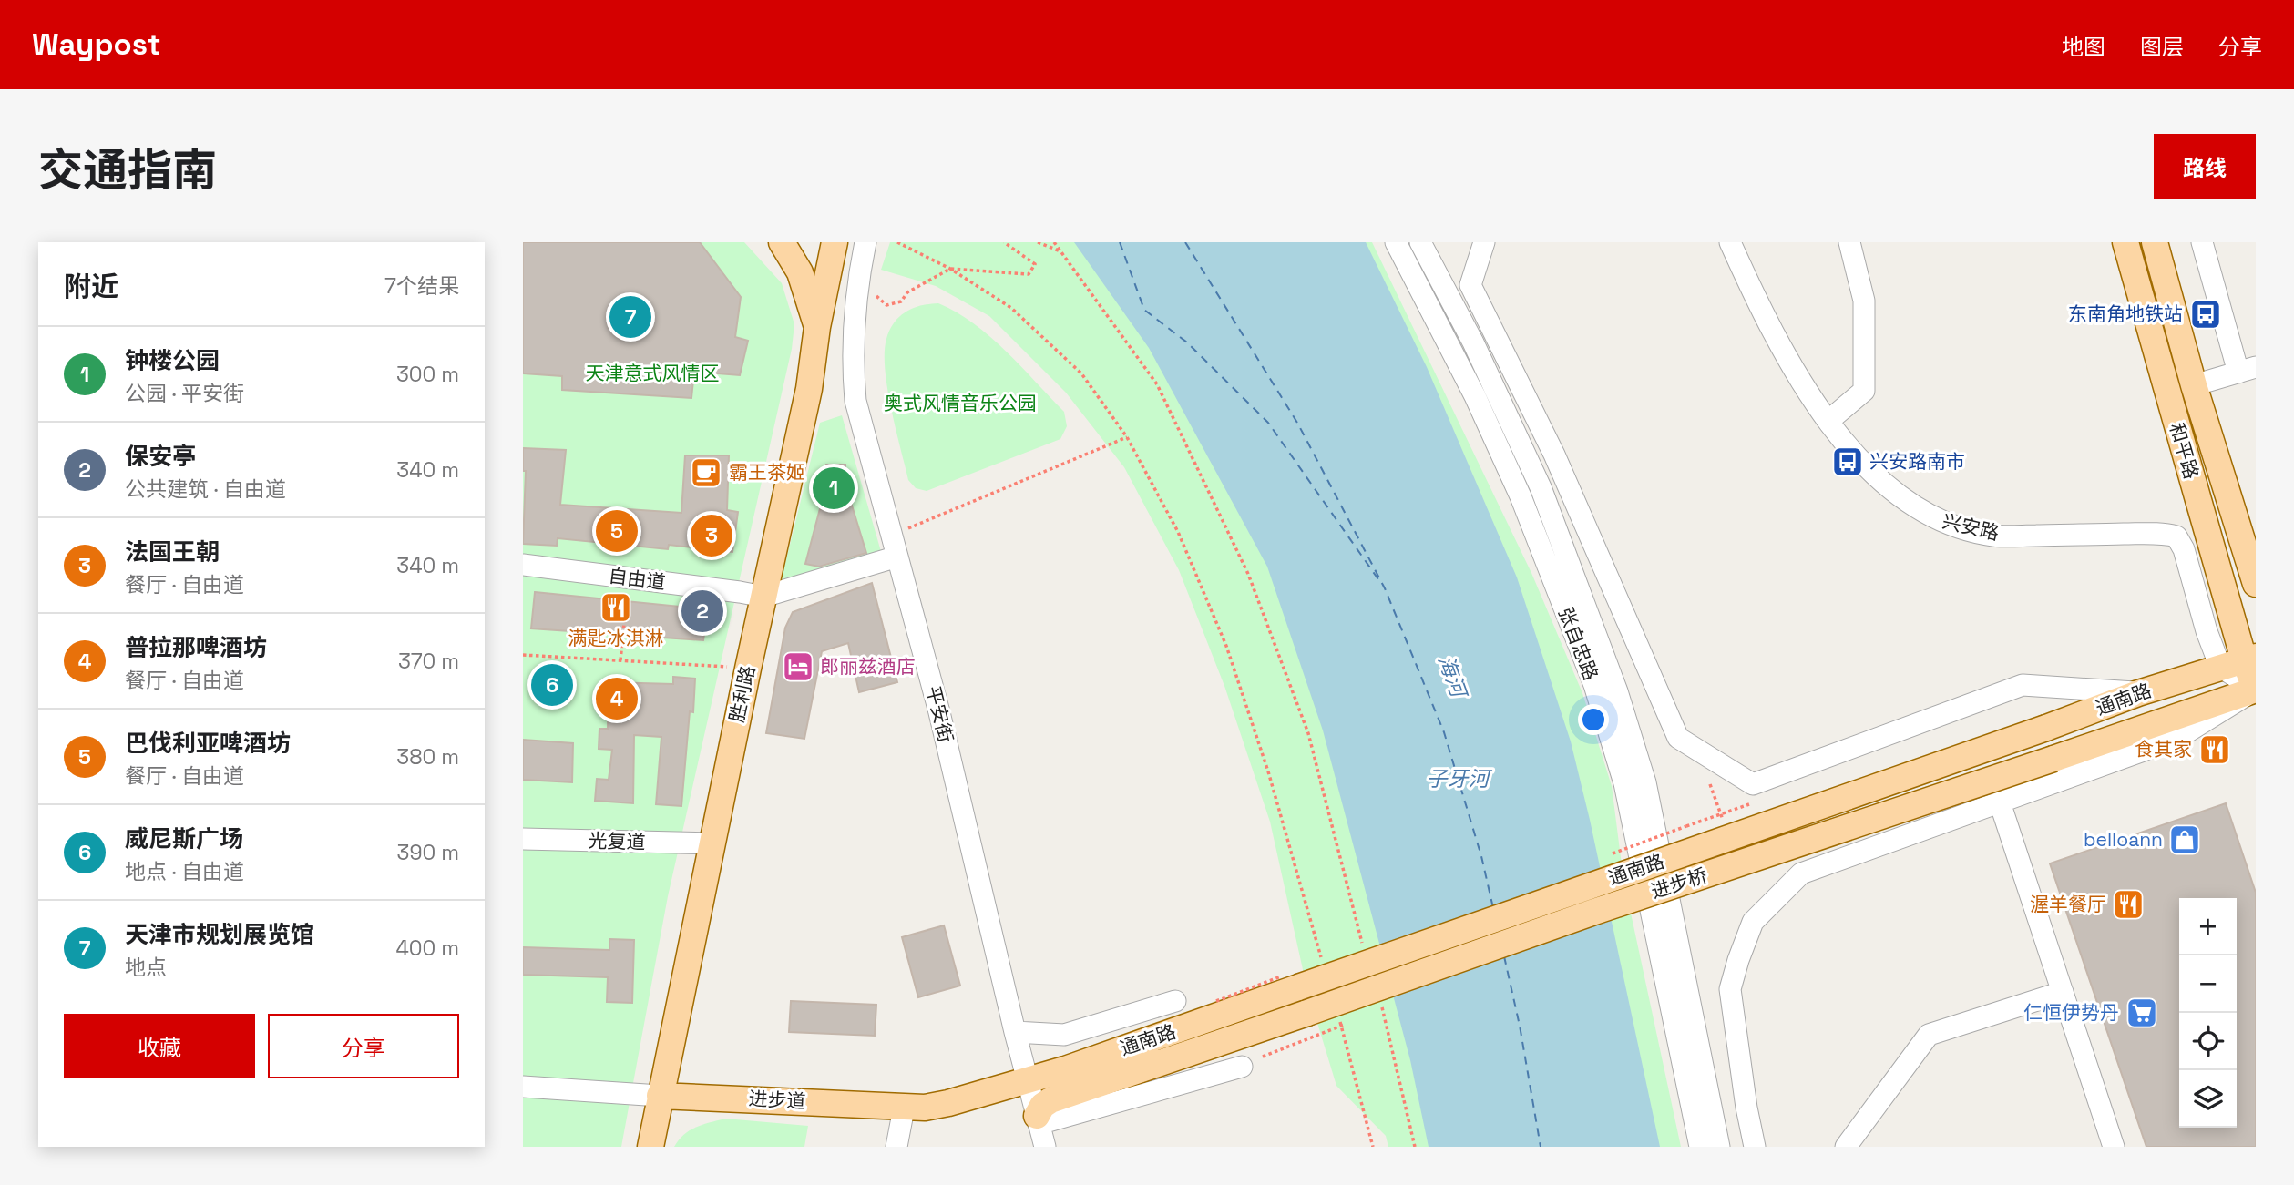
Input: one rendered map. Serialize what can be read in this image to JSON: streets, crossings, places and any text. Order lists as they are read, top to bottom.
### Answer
{
  "streets": {
    "main road": [
      "和平路",
      "胜利路",
      "通南路",
      "进步桥",
      "进步道"
    ],
    "street": [
      "兴安路",
      "自由道",
      "张自忠路",
      "平安街",
      "光复道"
    ]
  },
  "crossings": [
    ["和平路", "兴安路"],
    ["和平路", "通南路"],
    ["兴安路", "通南路"],
    ["自由道", "胜利路"],
    ["自由道", "平安街"],
    ["胜利路", "光复道"],
    ["胜利路", "进步道"],
    ["通南路", "平安街"],
    ["通南路", "进步桥"],
    ["通南路", "进步道"],
    ["平安街", "进步道"]
  ],
  "water": ["海河", "子牙河"],
  "parks": ["天津意式风情区", "奥式风情音乐公园"],
  "places": {
    "bus stop": ["东南角地铁站", "兴安路南市"],
    "cafe": ["霸王茶姬"],
    "restaurant": ["满匙冰淇淋", "食其家", "渥羊餐厅"],
    "hotel": ["郎丽兹酒店"],
    "shop": ["belloann"],
    "supermarket": ["仁恒伊势丹"]
  },
  "page": {
    "header": "Waypost",
    "nav": ["地图", "图层", "分享"],
    "title": "交通指南",
    "buttons": [
      "路线",
      ["收藏", "分享"]
    ],
    "heading": ["附近", "7个结果"],
    "pins": [
      "7",
      "1",
      "5",
      "3",
      "2",
      "6",
      "4"
    ],
    "list": [
      {
        "mark": "1",
        "name": "钟楼公园",
        "note": "公园 · 平安街",
        "value": "300 m"
      },
      {
        "mark": "2",
        "name": "保安亭",
        "note": "公共建筑 · 自由道",
        "value": "340 m"
      },
      {
        "mark": "3",
        "name": "法国王朝",
        "note": "餐厅 · 自由道",
        "value": "340 m"
      },
      {
        "mark": "4",
        "name": "普拉那啤酒坊",
        "note": "餐厅 · 自由道",
        "value": "370 m"
      },
      {
        "mark": "5",
        "name": "巴伐利亚啤酒坊",
        "note": "餐厅 · 自由道",
        "value": "380 m"
      },
      {
        "mark": "6",
        "name": "威尼斯广场",
        "note": "地点 · 自由道",
        "value": "390 m"
      },
      {
        "mark": "7",
        "name": "天津市规划展览馆",
        "note": "地点",
        "value": "400 m"
      }
    ],
    "map_buttons": ["+", "−"]
  }
}
